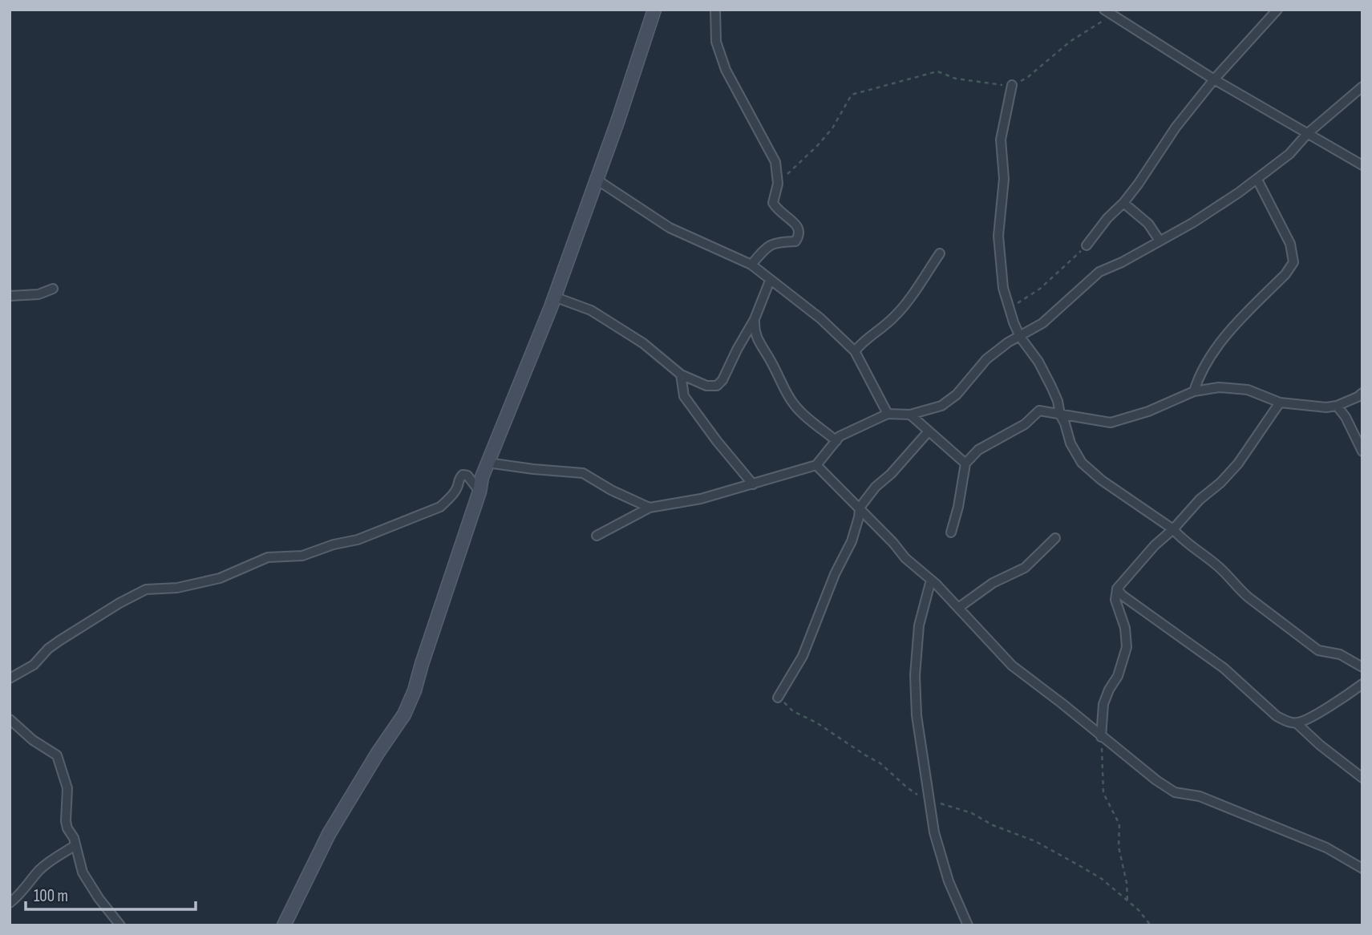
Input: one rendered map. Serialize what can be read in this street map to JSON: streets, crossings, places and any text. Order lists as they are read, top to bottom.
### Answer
{
  "scale_bar": "100 m"
}
